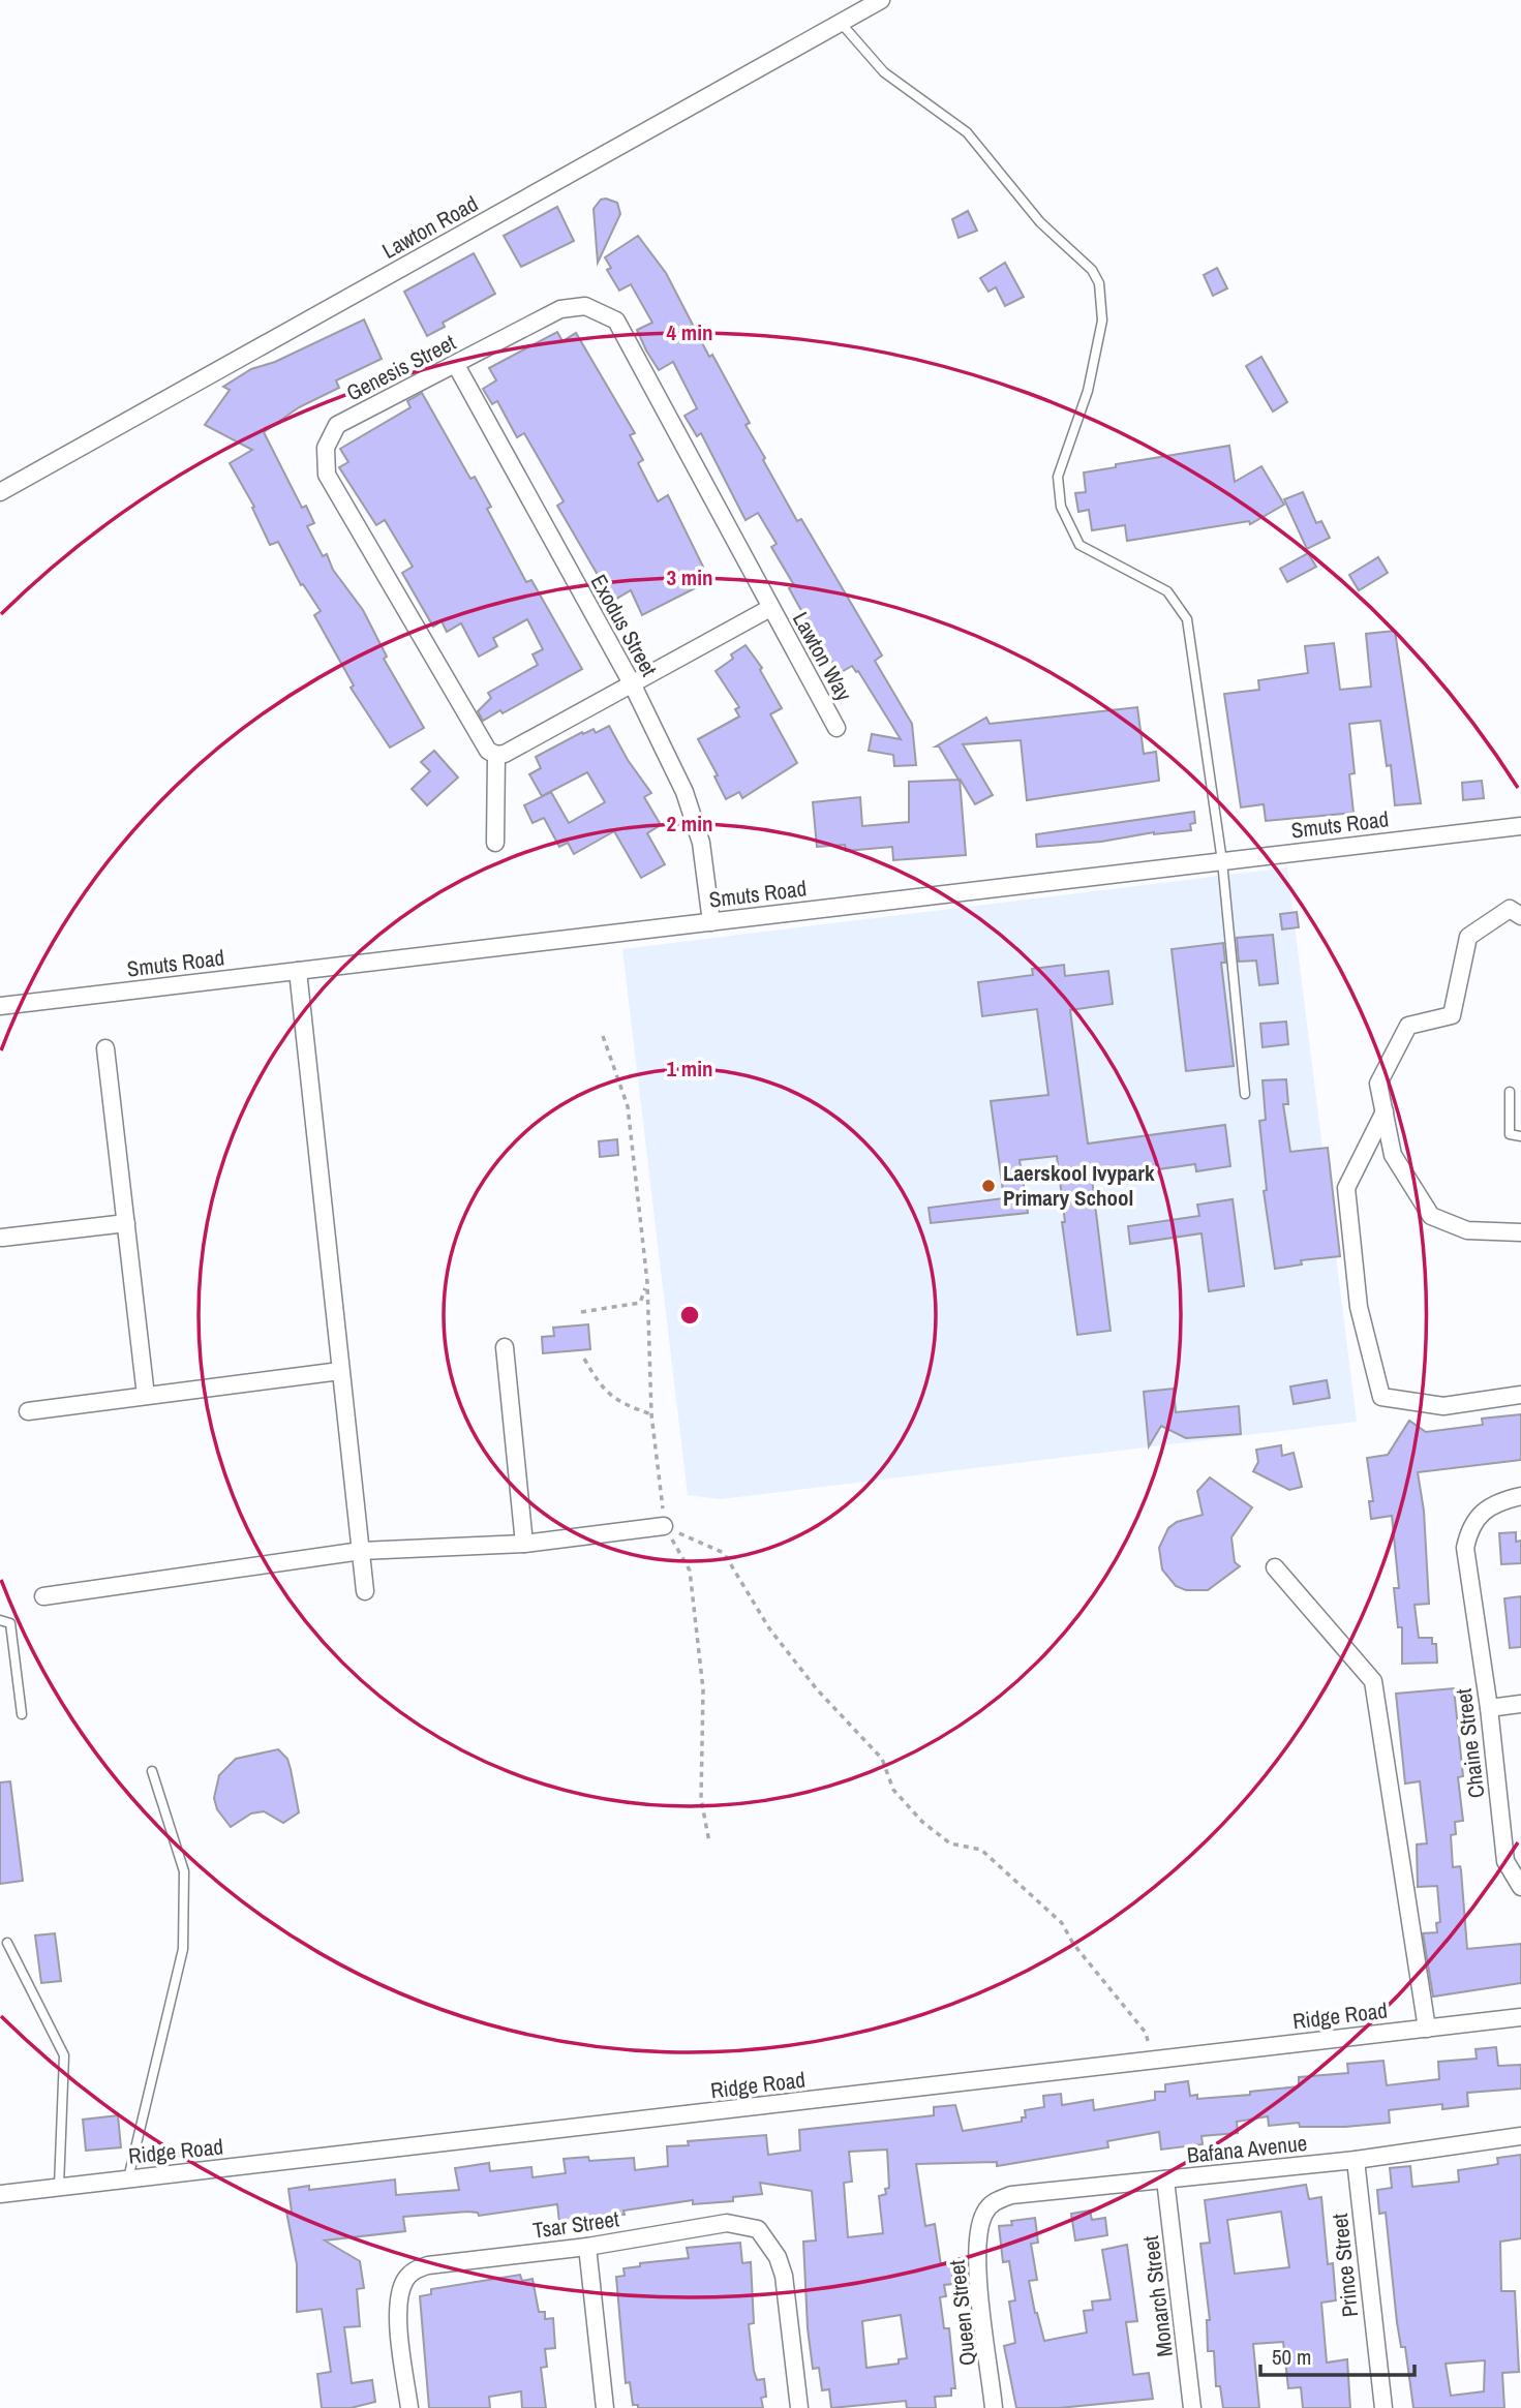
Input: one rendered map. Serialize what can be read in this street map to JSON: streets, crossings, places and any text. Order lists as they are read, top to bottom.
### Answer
{
  "streets": {
    "street": [
      "Lawton Road",
      "Genesis Street",
      "Exodus Street",
      "Lawton Way",
      "Smuts Road",
      "Chaine Street",
      "Ridge Road",
      "Bafana Avenue",
      "Tsar Street",
      "Prince Street",
      "Monarch Street",
      "Queen Street"
    ]
  },
  "crossings": [
    ["Genesis Street", "Exodus Street"],
    ["Genesis Street", "Lawton Way"],
    ["Exodus Street", "Smuts Road"],
    ["Bafana Avenue", "Prince Street"],
    ["Bafana Avenue", "Monarch Street"],
    ["Bafana Avenue", "Queen Street"]
  ],
  "places": ["Laerskool Ivypark Primary School"],
  "scale_bar": "50 m",
  "rings": [
    "4 min",
    "3 min",
    "2 min",
    "1 min"
  ]
}
